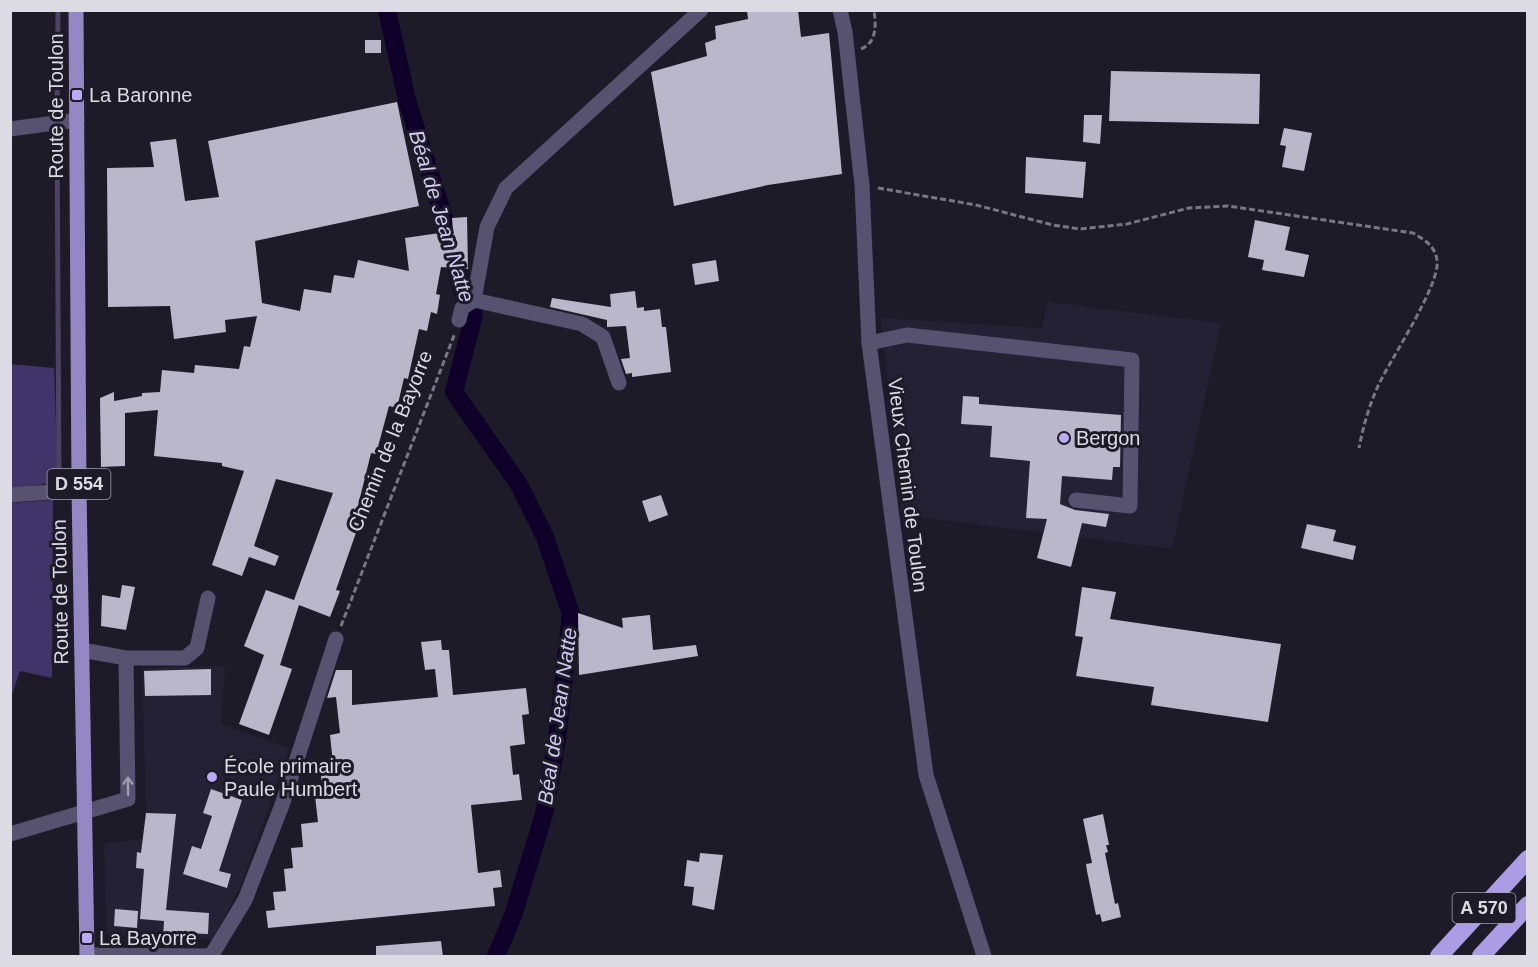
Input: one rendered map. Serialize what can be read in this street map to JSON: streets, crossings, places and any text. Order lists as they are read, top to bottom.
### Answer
{
  "streets": {
    "highway": ["A 570"],
    "main road": ["Route de Toulon", "D 554"],
    "street": ["Vieux Chemin de Toulon"],
    "path": ["Chemin de la Bayorre"]
  },
  "water": ["Béal de Jean Natte"],
  "places": {
    "transit": ["La Baronne", "La Bayorre"],
    "other": ["Bergon", "École primaire Paule Humbert"]
  }
}
